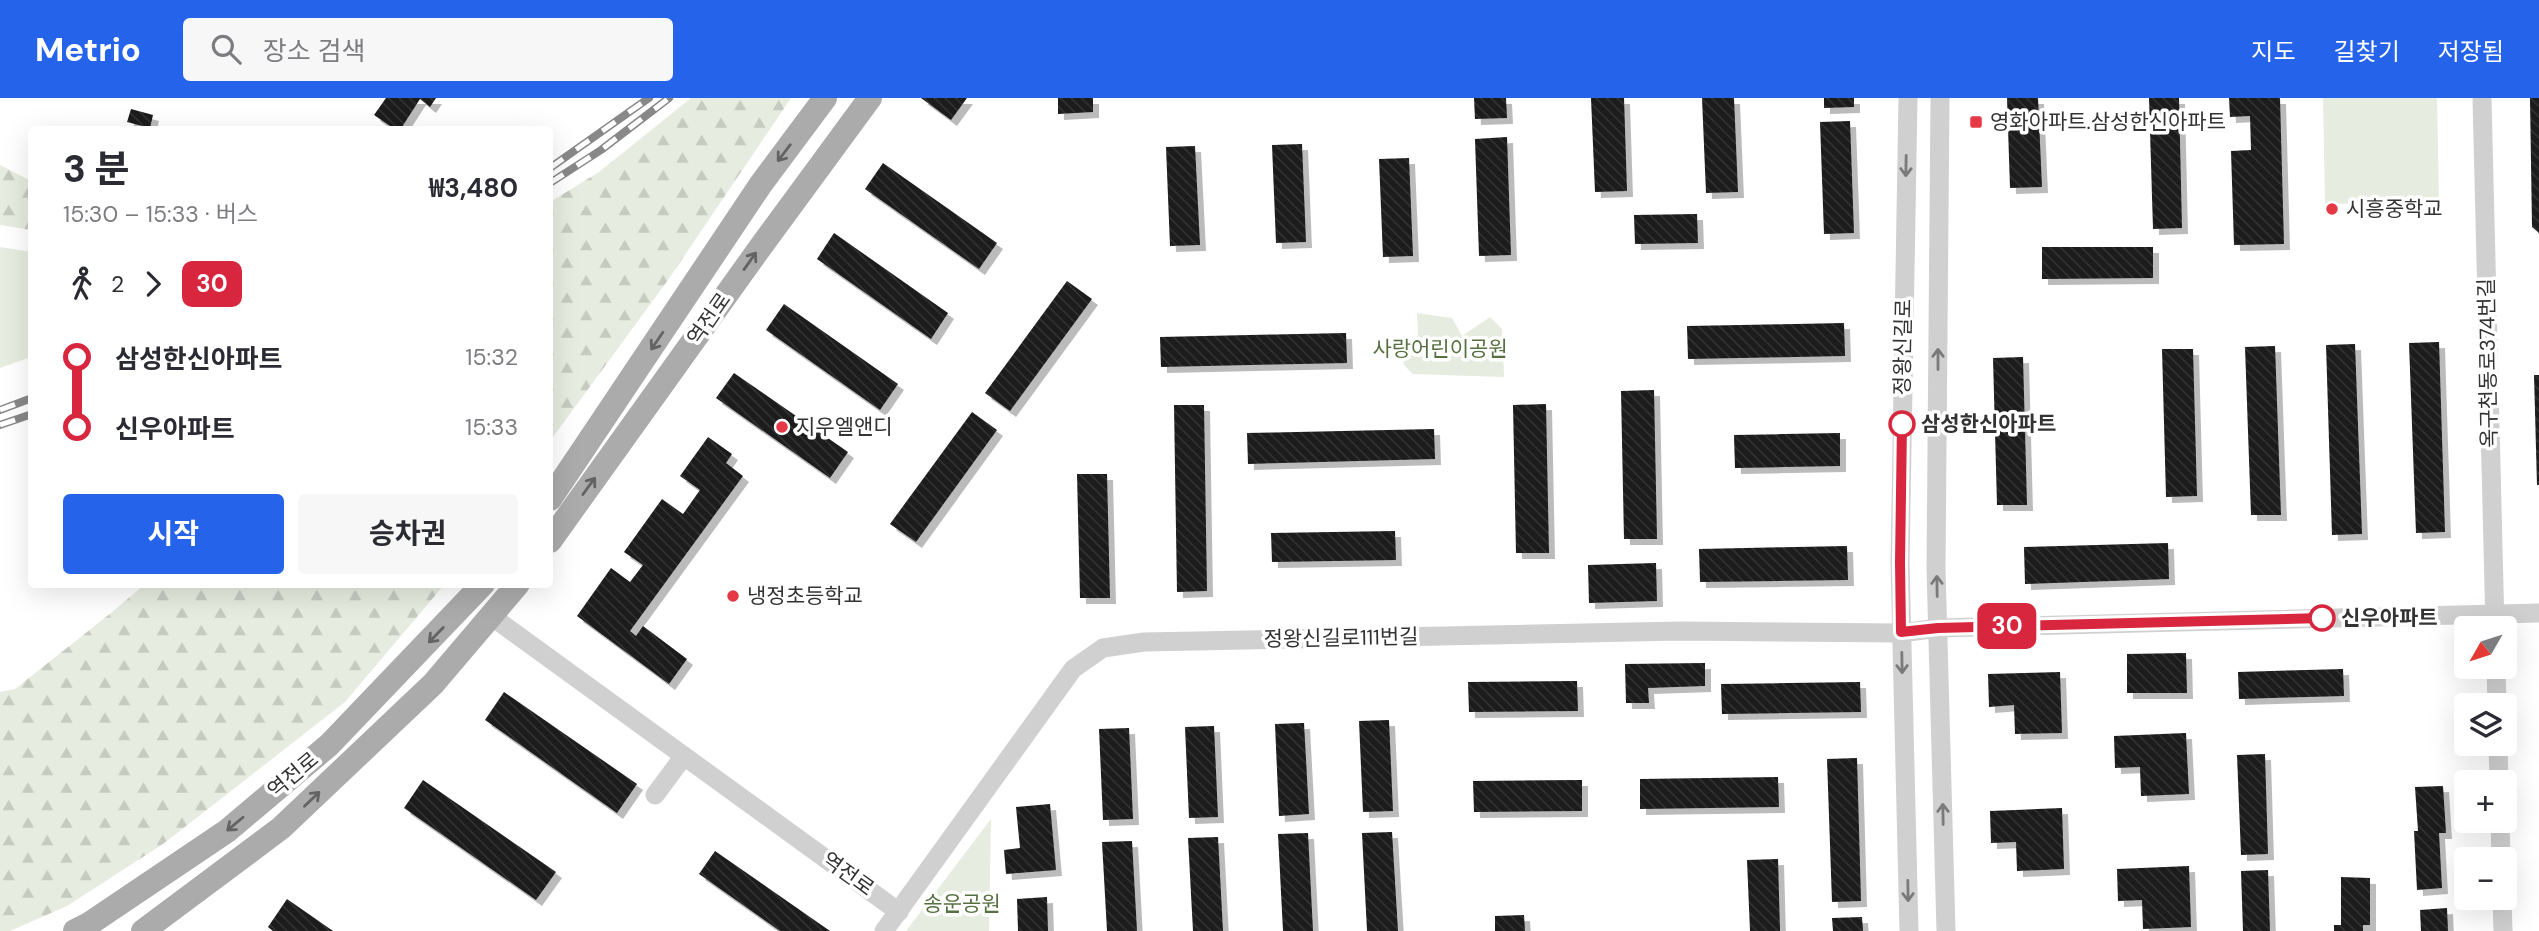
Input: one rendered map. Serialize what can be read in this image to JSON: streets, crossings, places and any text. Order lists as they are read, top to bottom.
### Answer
{
  "streets": {
    "main road": ["역전로"],
    "street": ["정왕신길로", "옥구천동로374번길", "정왕신길로111번길"]
  },
  "crossings": [
    ["역전로", "정왕신길로111번길"],
    ["정왕신길로", "정왕신길로111번길"]
  ],
  "parks": ["사랑어린이공원", "송운공원"],
  "places": {
    "transit": ["영화아파트.삼성한신아파트"],
    "other": [
      "시흥중학교",
      "삼성한신아파트",
      "지우엘앤디",
      "냉정초등학교",
      "신우아파트"
    ]
  },
  "lines": ["bus line 30"],
  "north": "bottom left",
  "page": {
    "header": "Metrio",
    "search": "장소 검색",
    "nav": ["지도", "길찾기", "저장됨"],
    "on_map": "30",
    "heading": ["3 분", "15:30 – 15:33 · 버스", "₩3,480"],
    "legs": ["2", "30"],
    "list": [
      {
        "name": "삼성한신아파트",
        "value": "15:32"
      },
      {
        "name": "신우아파트",
        "value": "15:33"
      }
    ],
    "buttons": ["시작", "승차권"],
    "map_buttons": ["+", "−"]
  }
}
